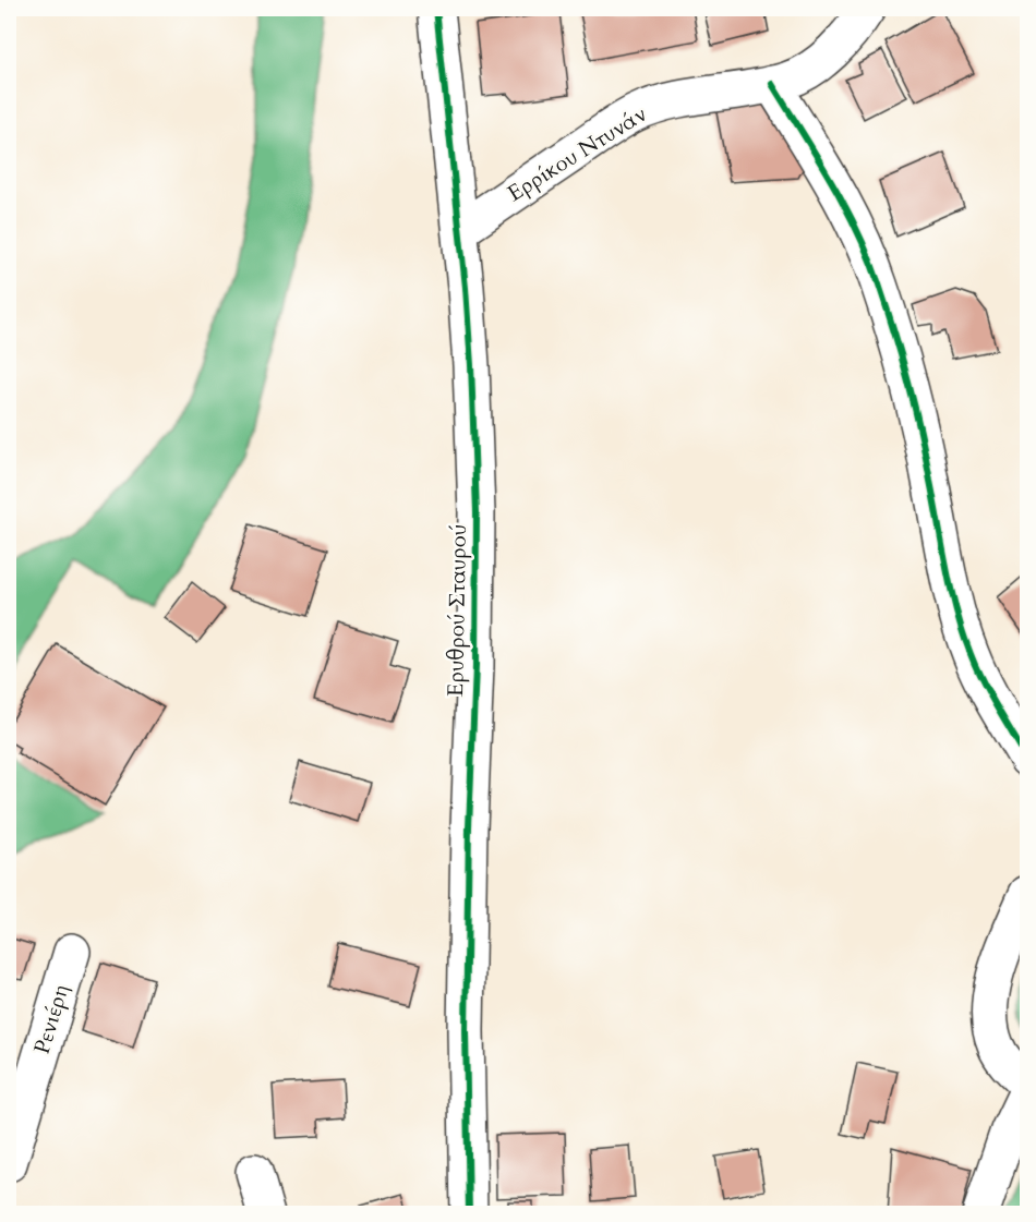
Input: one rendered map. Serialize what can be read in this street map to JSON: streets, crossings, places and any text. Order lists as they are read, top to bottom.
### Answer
{
  "streets": {
    "street": ["Ερρίκου Ντυνάν", "Ερυθρού Σταυρού", "Ρενιέρη"]
  },
  "crossings": [
    ["Ερρίκου Ντυνάν", "Ερυθρού Σταυρού"]
  ]
}
